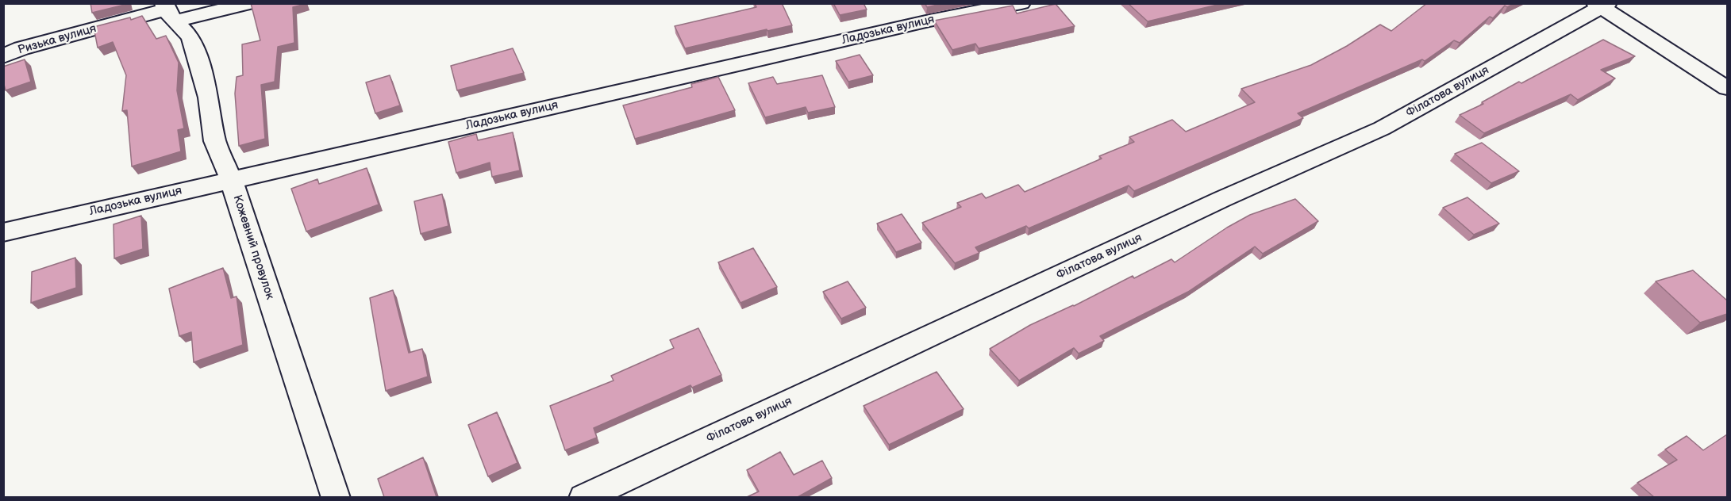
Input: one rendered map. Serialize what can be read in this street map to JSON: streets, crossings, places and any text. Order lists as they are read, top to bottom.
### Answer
{
  "streets": {
    "street": [
      "Ладозька вулиця",
      "Ризька вулиця",
      "Філатова вулиця",
      "Кожевний провулок"
    ]
  },
  "crossings": [
    ["Ладозька вулиця", "Кожевний провулок"],
    ["Ризька вулиця", "Кожевний провулок"]
  ]
}
